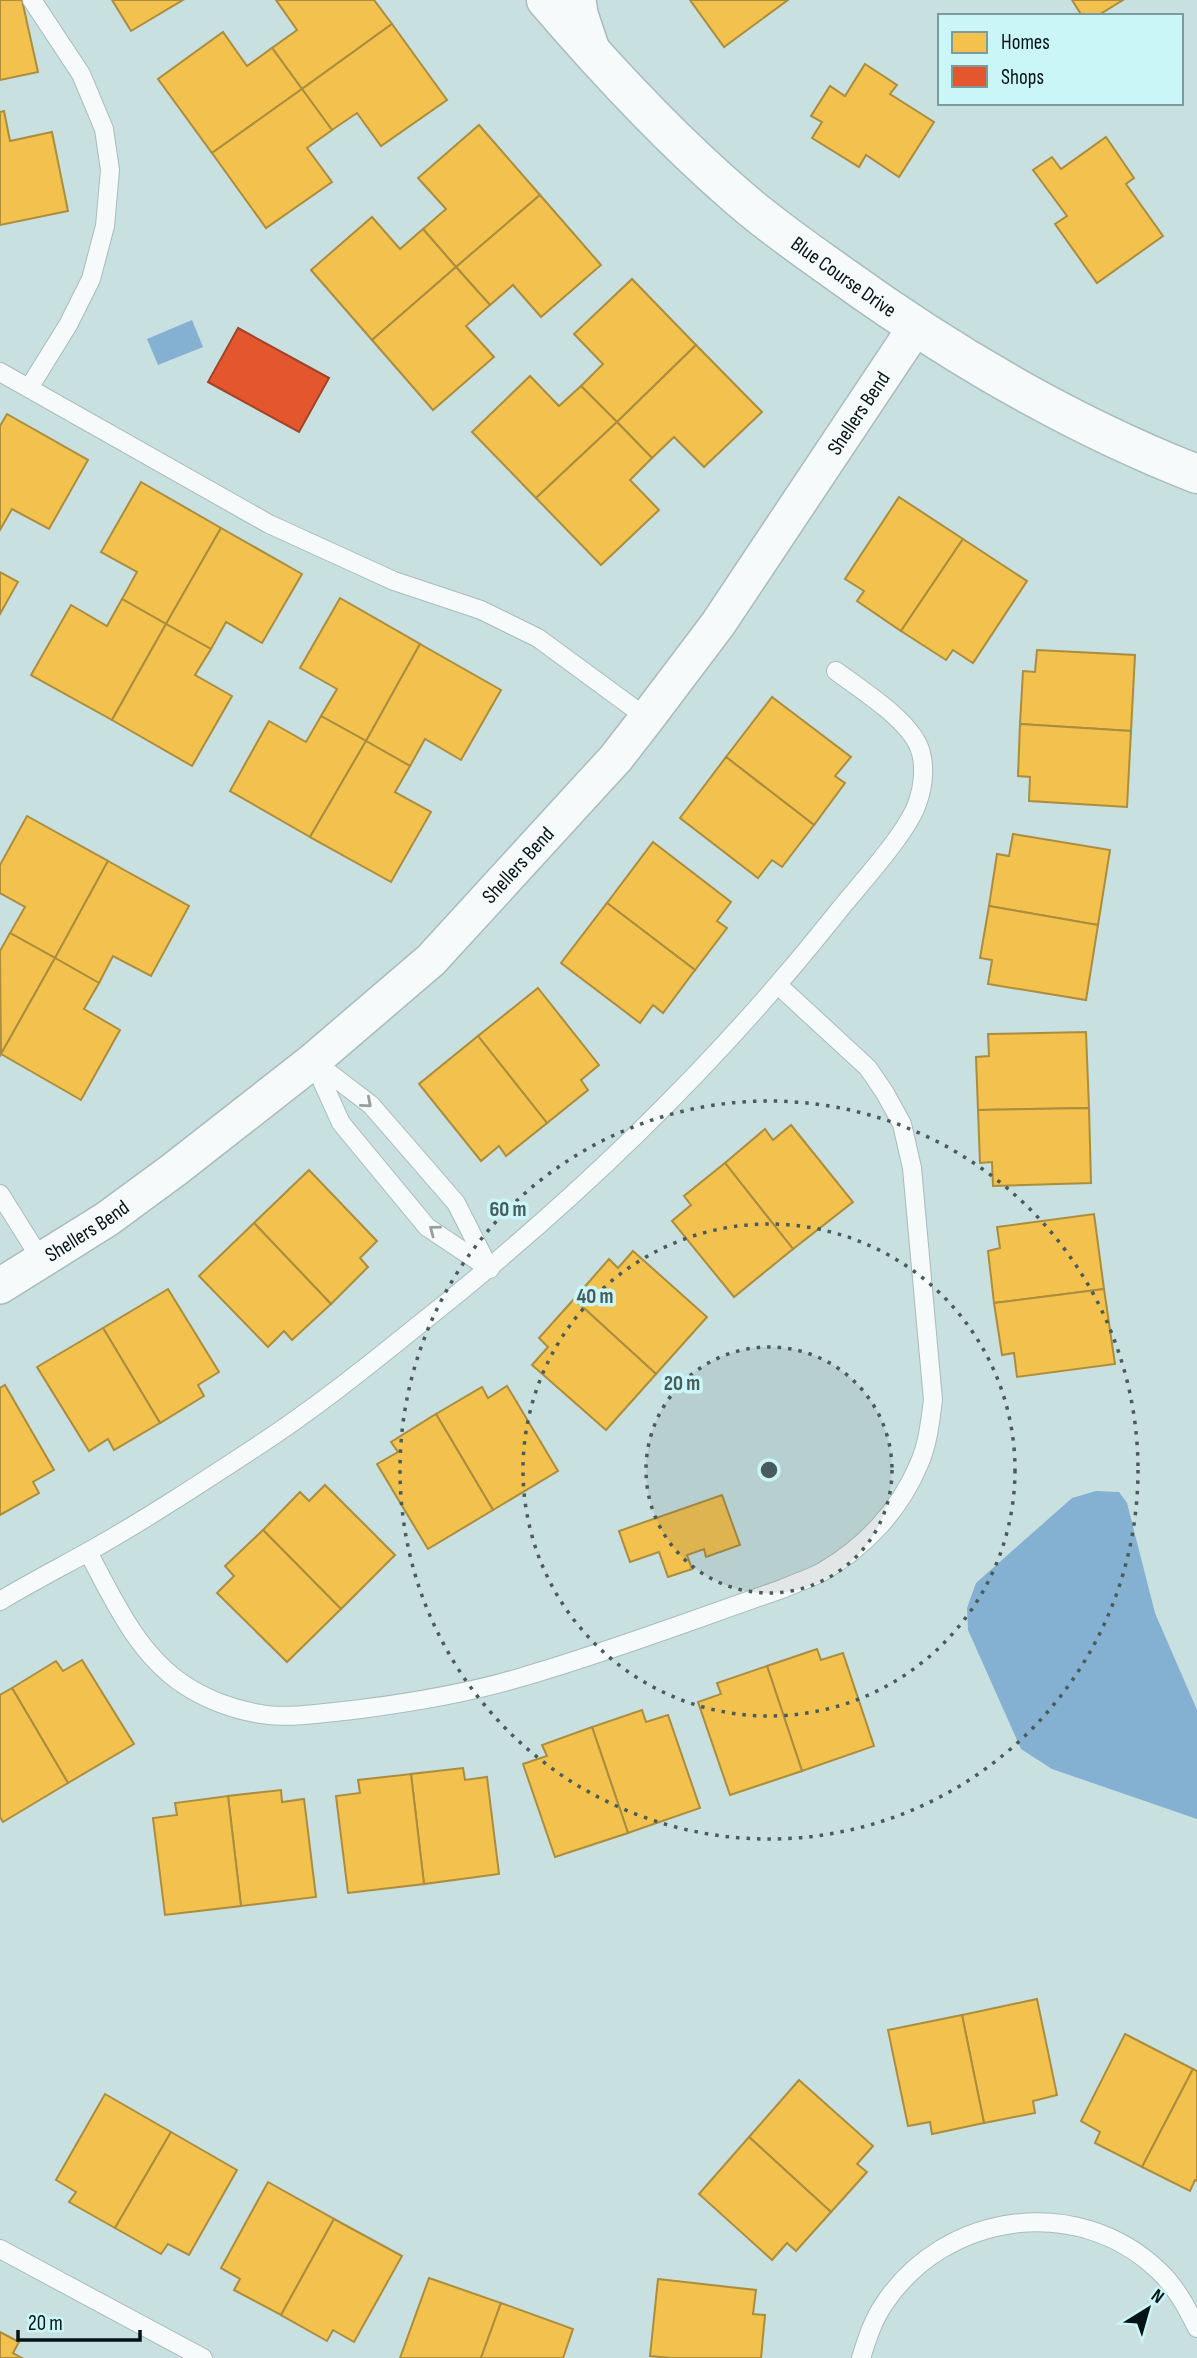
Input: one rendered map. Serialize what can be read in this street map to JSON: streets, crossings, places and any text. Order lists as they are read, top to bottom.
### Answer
{
  "streets": {
    "main road": ["Blue Course Drive"],
    "street": ["Shellers Bend"]
  },
  "crossings": [
    ["Blue Course Drive", "Shellers Bend"]
  ],
  "legend": ["Homes", "Shops"],
  "scale_bar": "20 m",
  "north": "top right",
  "rings": ["60 m", "40 m", "20 m"]
}
